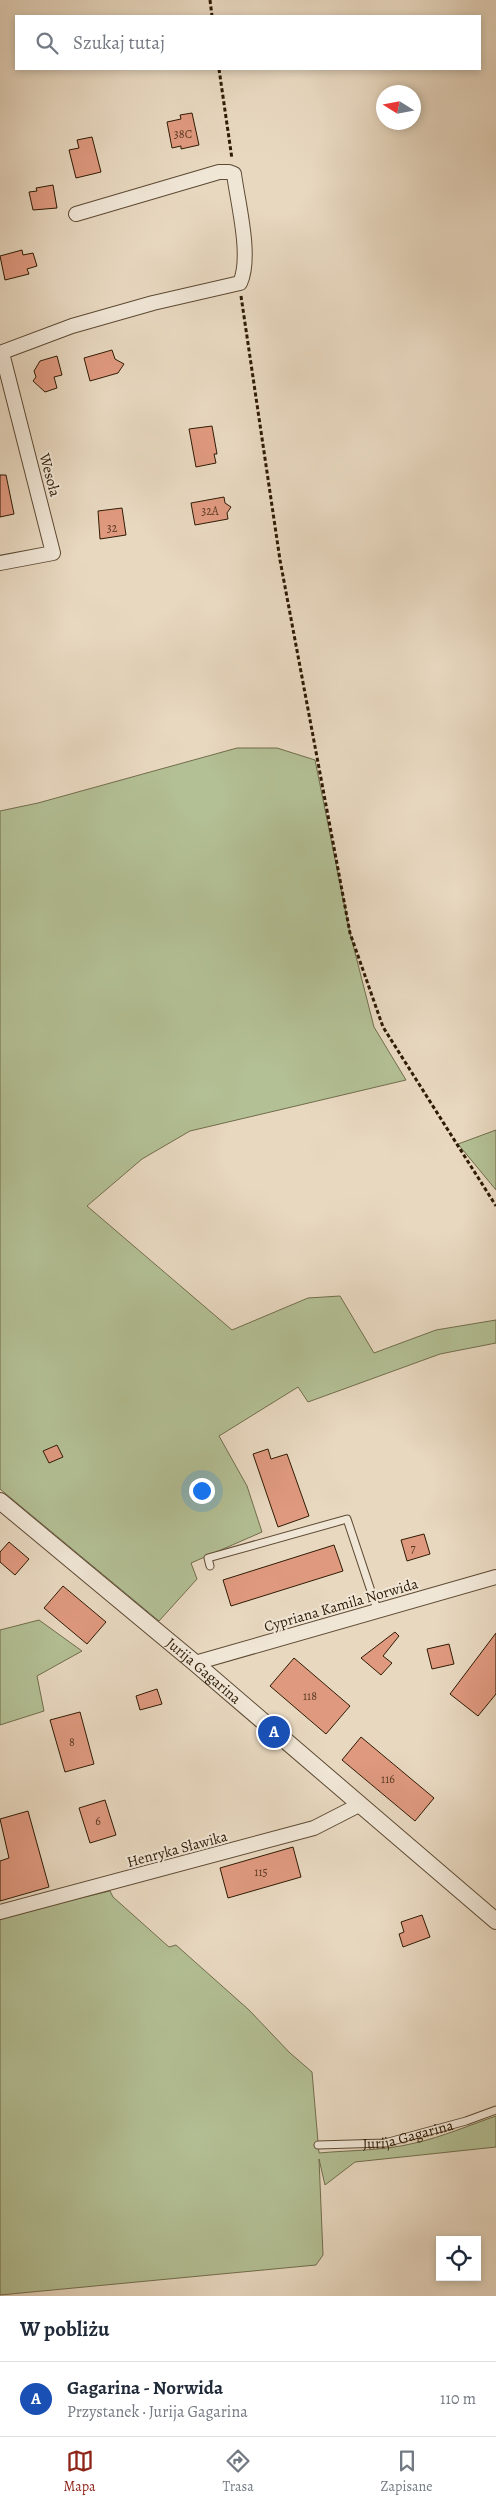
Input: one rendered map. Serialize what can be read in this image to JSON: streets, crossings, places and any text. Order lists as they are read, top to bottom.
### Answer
{
  "streets": {
    "street": [
      "Wesoła",
      "Cypriana Kamila Norwida",
      "Jurija Gagarina",
      "Henryka Sławika"
    ]
  },
  "crossings": [
    ["Cypriana Kamila Norwida", "Jurija Gagarina"],
    ["Jurija Gagarina", "Henryka Sławika"]
  ],
  "house_numbers": [
    "38C",
    "32A",
    "32",
    "7",
    "118",
    "8",
    "116",
    "6",
    "115"
  ],
  "north": "left",
  "page": {
    "search": "Szukaj tutaj",
    "pins": "A",
    "heading": "W pobliżu",
    "list": [
      {
        "mark": "A",
        "name": "Gagarina - Norwida",
        "note": "Przystanek · Jurija Gagarina",
        "value": "110 m"
      }
    ],
    "nav": ["Mapa", "Trasa", "Zapisane"]
  }
}
